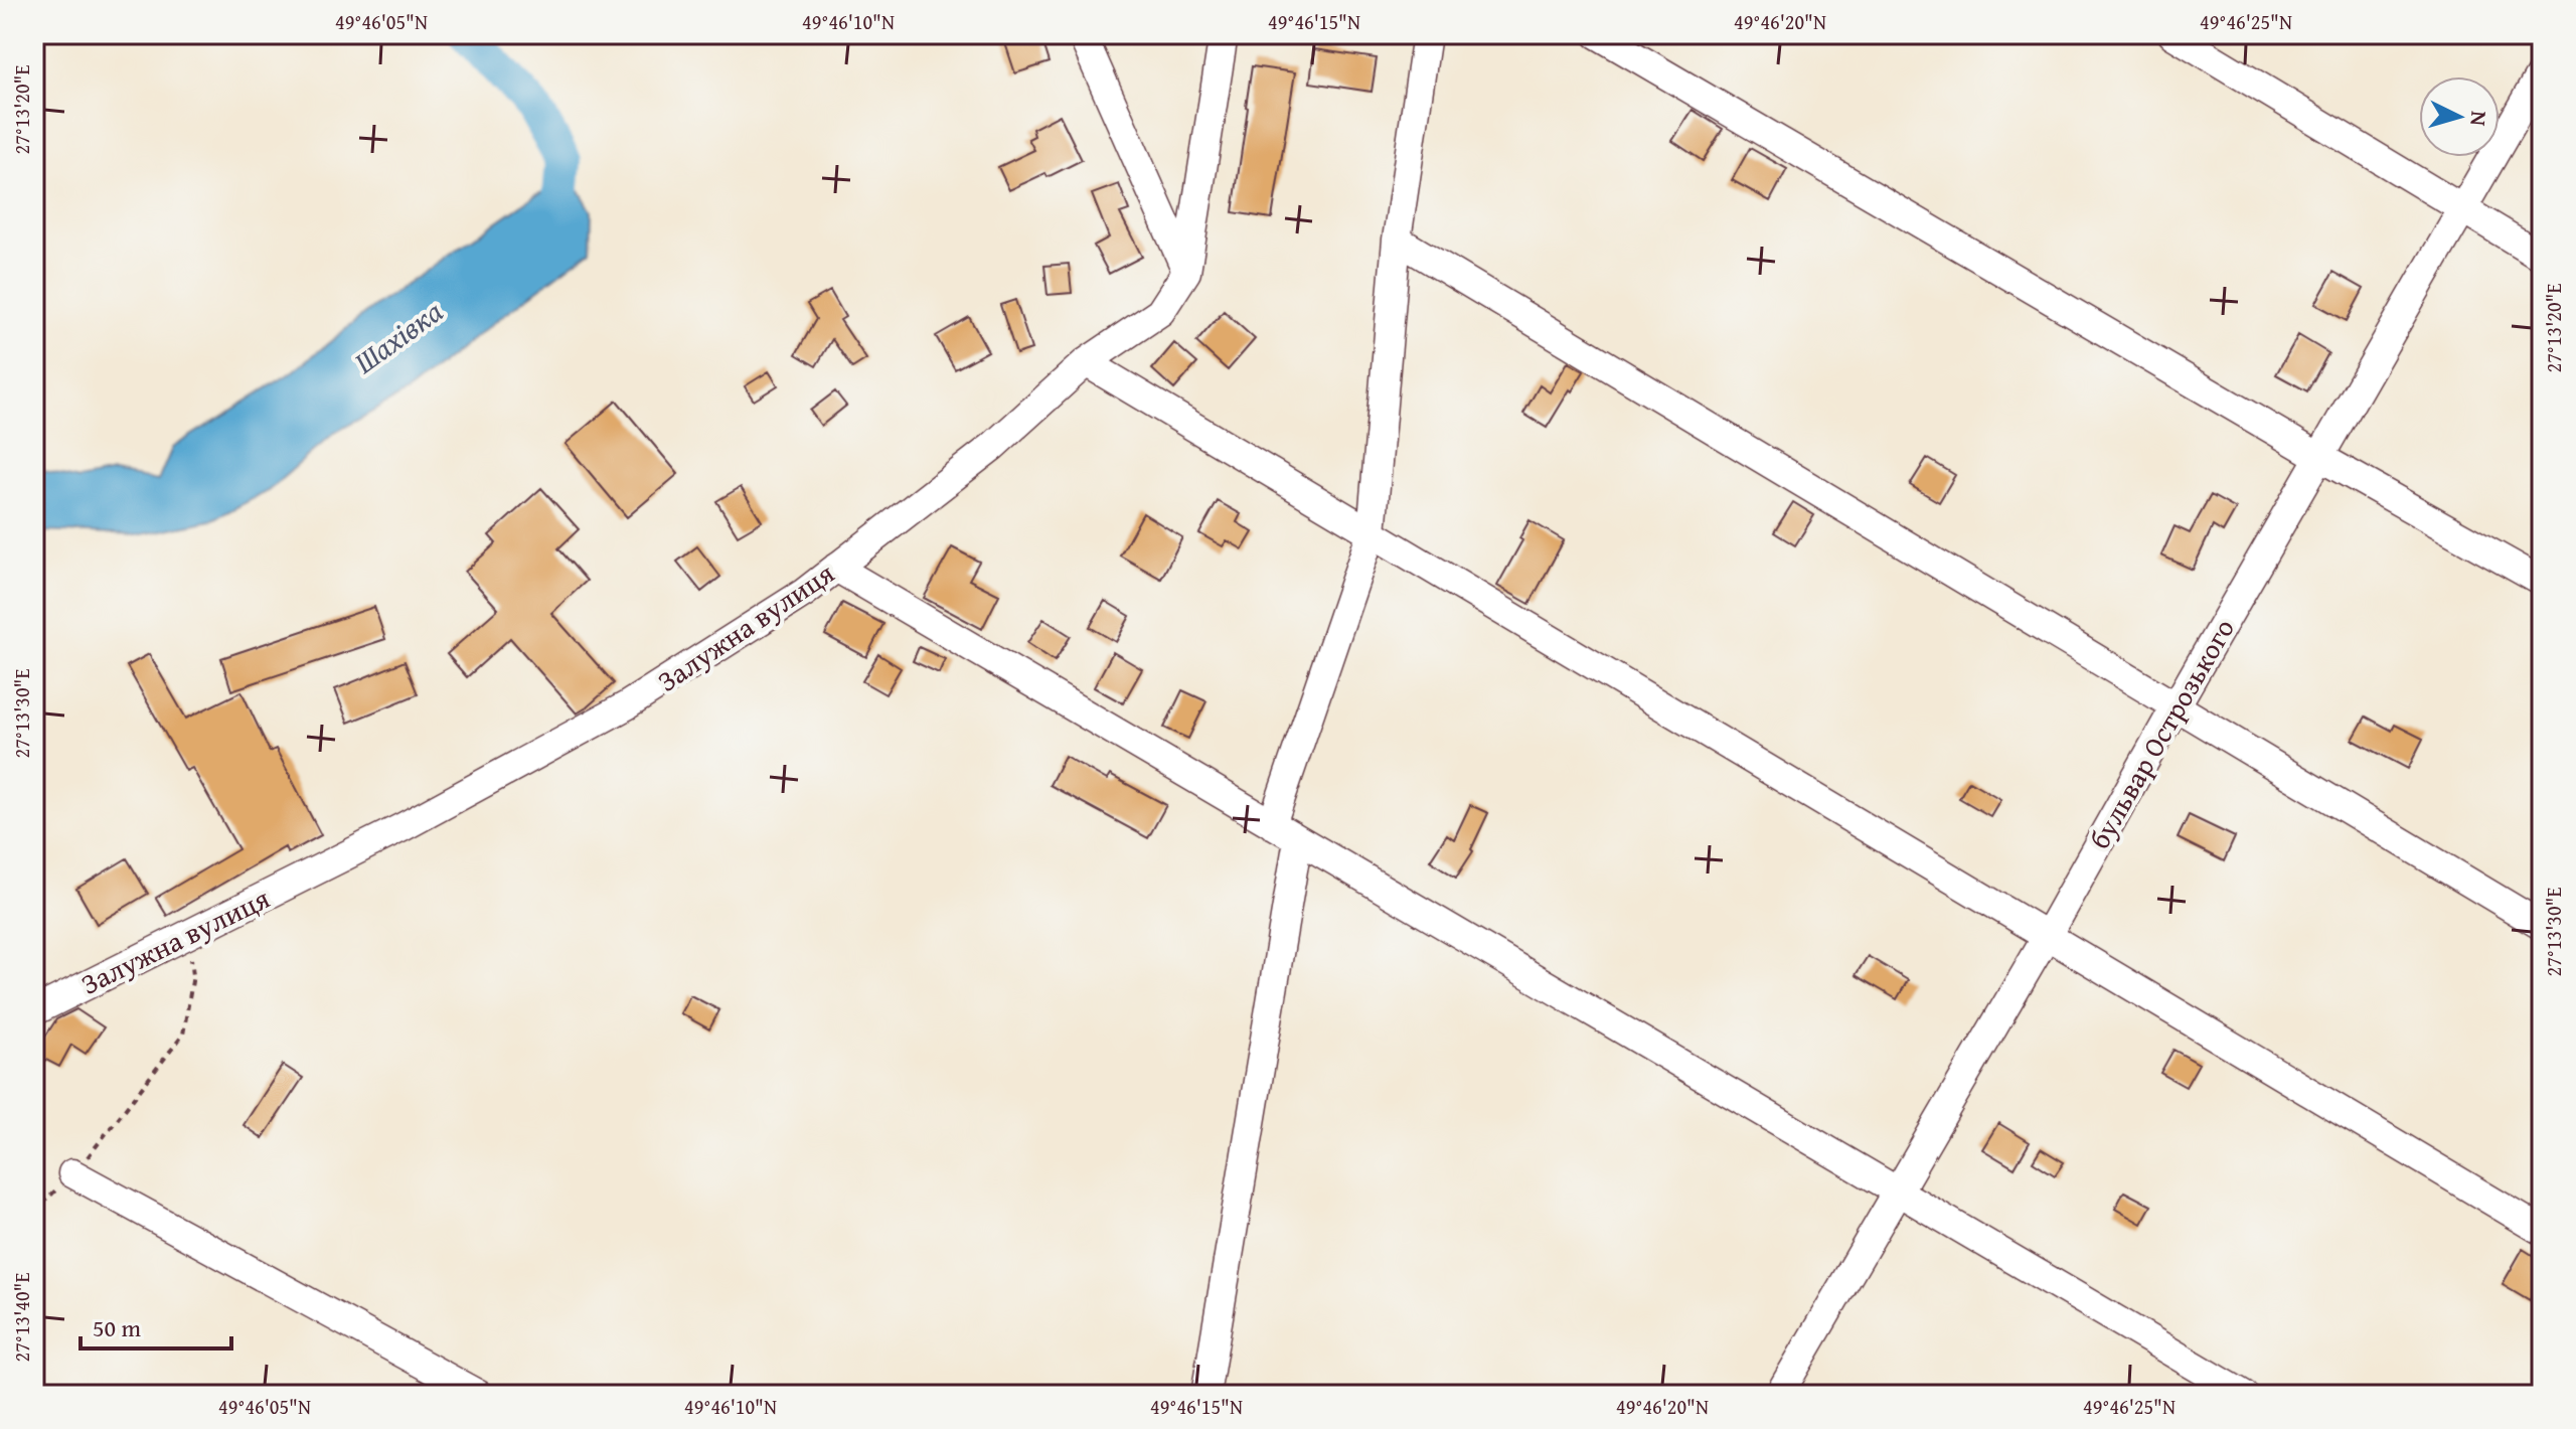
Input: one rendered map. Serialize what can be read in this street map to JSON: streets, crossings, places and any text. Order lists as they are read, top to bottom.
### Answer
{
  "streets": {
    "street": ["Залужна вулиця", "бульвар Острозького"]
  },
  "water": ["Шахівка"],
  "scale_bar": "50 m",
  "north": "right",
  "coordinates": [
    "49°46'05\"N",
    "49°46'10\"N",
    "49°46'15\"N",
    "49°46'20\"N",
    "49°46'25\"N",
    "27°13'20\"E",
    "27°13'30\"E",
    "27°13'40\"E"
  ]
}
